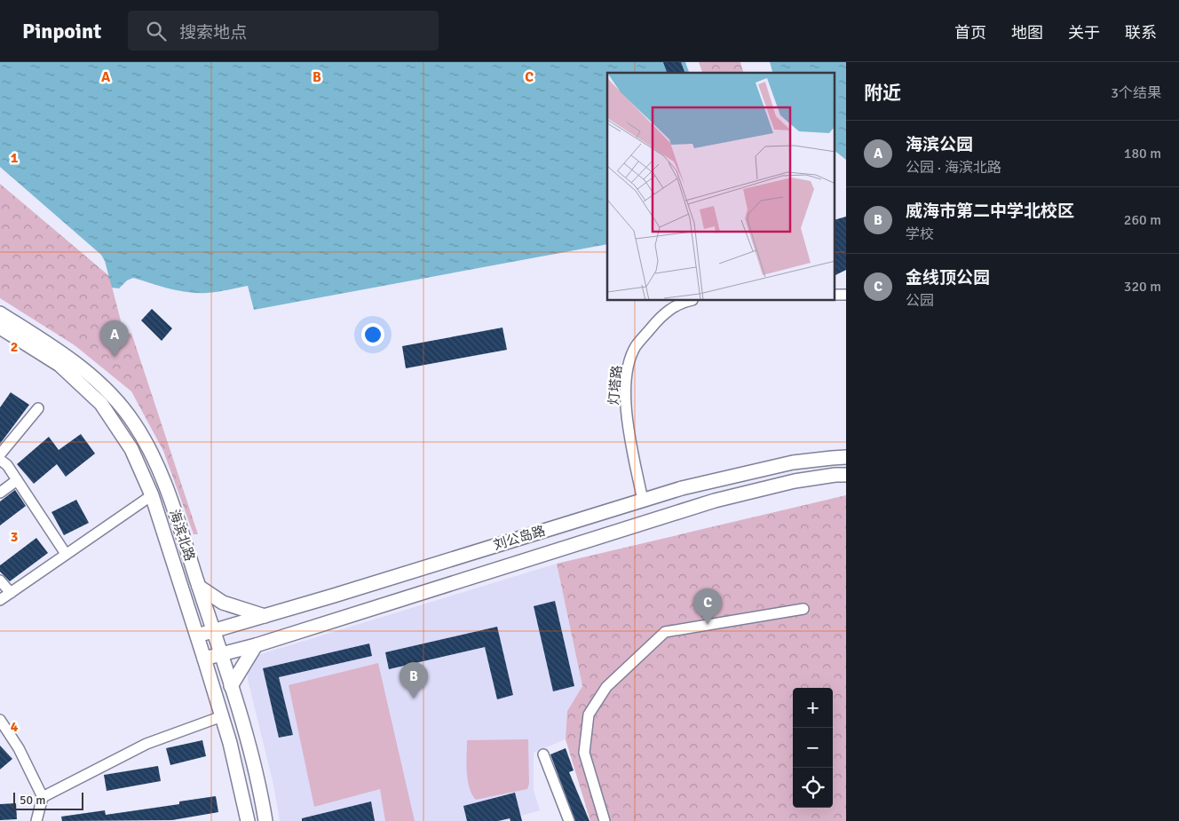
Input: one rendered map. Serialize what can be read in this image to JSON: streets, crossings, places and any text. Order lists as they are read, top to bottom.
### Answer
{
  "streets": {
    "main road": ["海滨北路", "刘公岛路"],
    "street": ["灯塔路"]
  },
  "crossings": [
    ["灯塔路", "刘公岛路"],
    ["海滨北路", "刘公岛路"]
  ],
  "scale_bar": "50 m",
  "page": {
    "header": "Pinpoint",
    "search": "搜索地点",
    "nav": [
      "首页",
      "地图",
      "关于",
      "联系"
    ],
    "heading": ["附近", "3个结果"],
    "list": [
      {
        "mark": "A",
        "name": "海滨公园",
        "note": "公园 · 海滨北路",
        "value": "180 m"
      },
      {
        "mark": "B",
        "name": "威海市第二中学北校区",
        "note": "学校",
        "value": "260 m"
      },
      {
        "mark": "C",
        "name": "金线顶公园",
        "note": "公园",
        "value": "320 m"
      }
    ],
    "pins": ["A", "C", "B"],
    "map_buttons": ["+", "−"],
    "scale": "50 m"
  },
  "grid": {
    "columns": ["A", "B", "C"],
    "rows": [
      "1",
      "2",
      "3",
      "4"
    ]
  }
}
